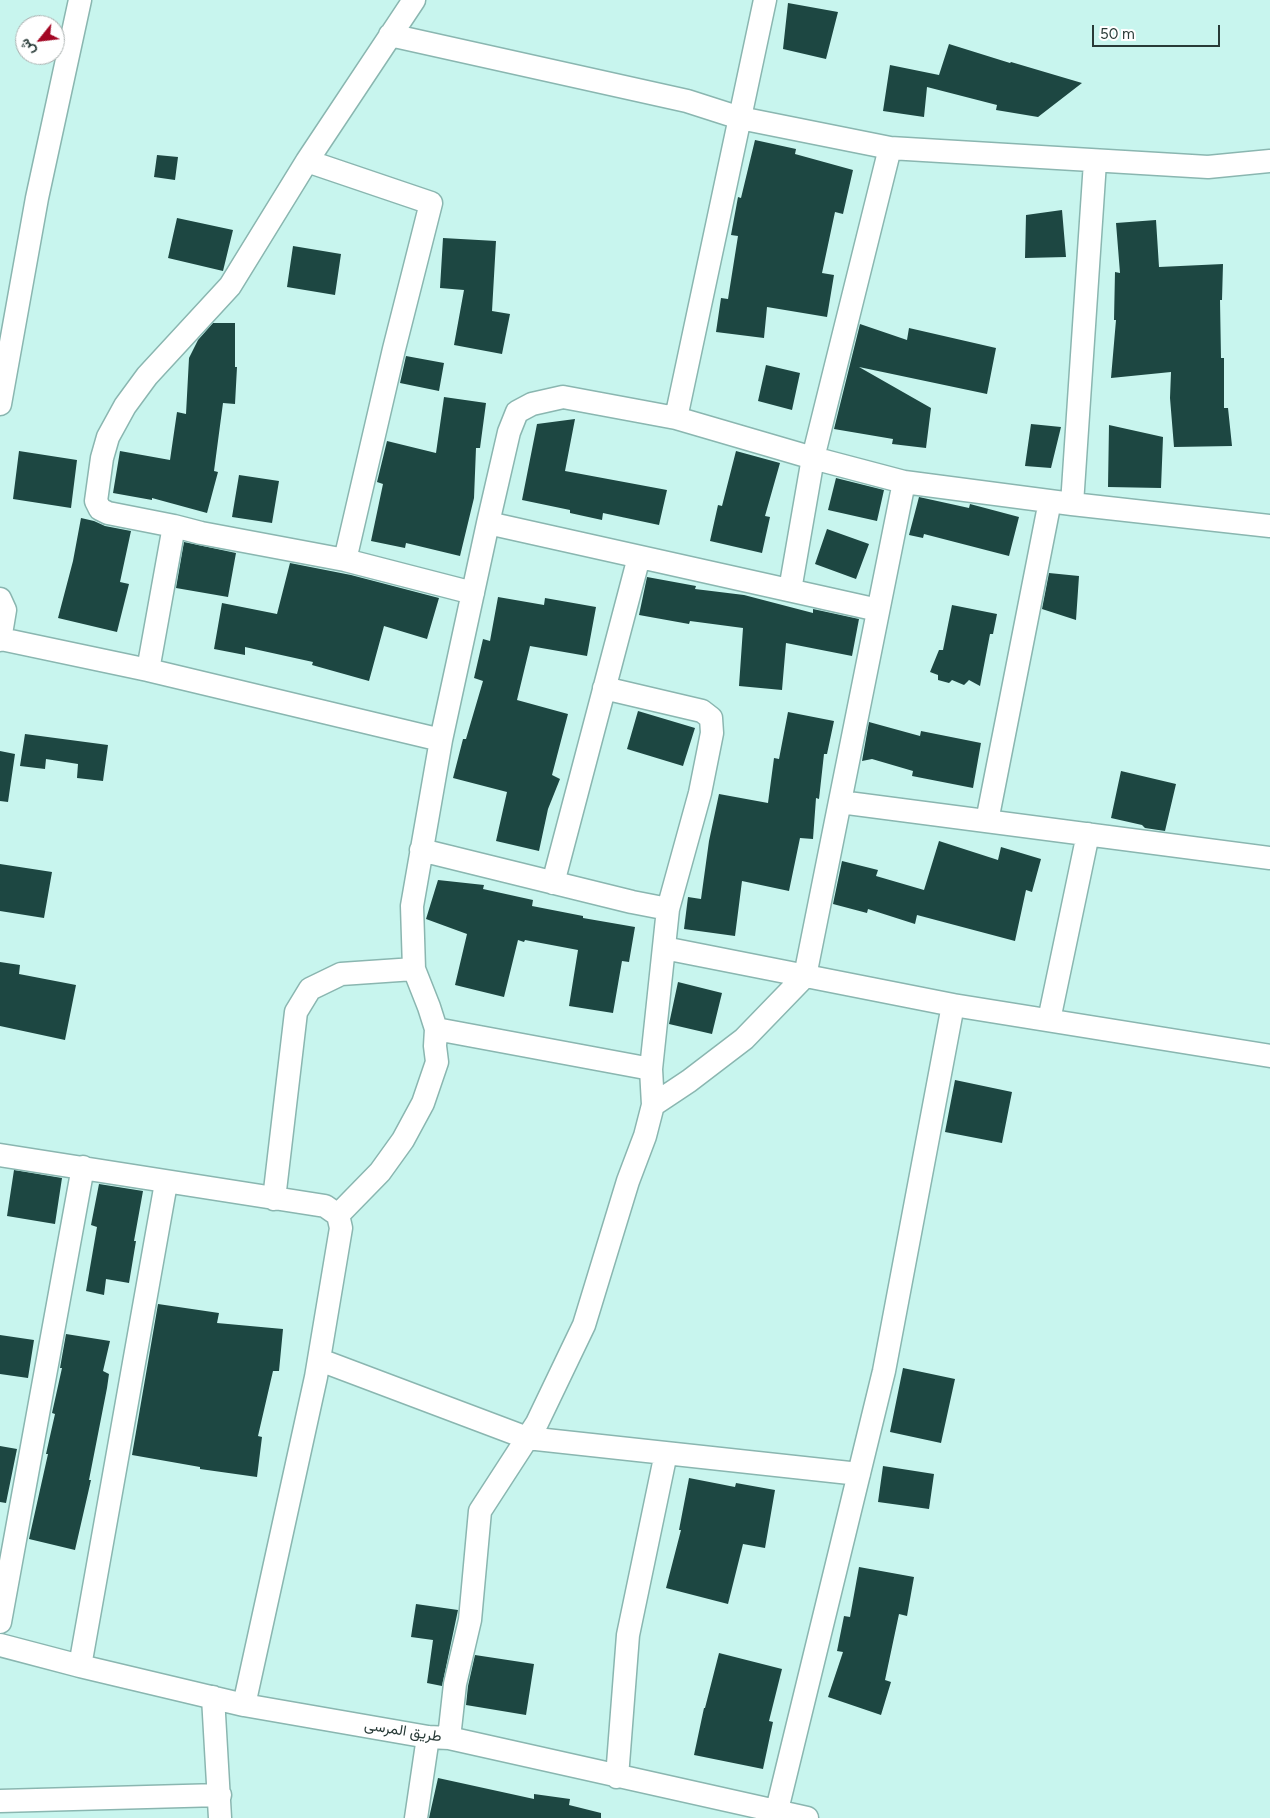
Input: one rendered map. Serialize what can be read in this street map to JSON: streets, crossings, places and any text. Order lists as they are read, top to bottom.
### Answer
{
  "streets": {
    "street": ["طريق المرسى"]
  },
  "scale_bar": "50 m",
  "north": "bottom left"
}
